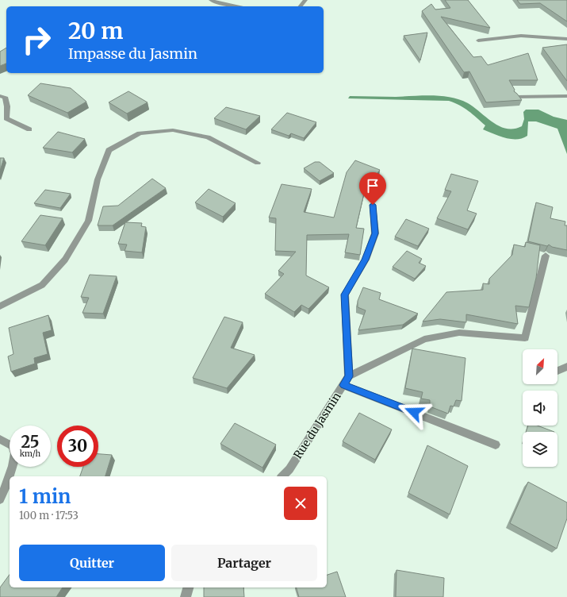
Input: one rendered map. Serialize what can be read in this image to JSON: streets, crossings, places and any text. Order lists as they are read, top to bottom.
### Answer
{
  "streets": {
    "street": ["Rue du Jasmin"]
  },
  "north": "top right",
  "page": {
    "turn": ["20 m", "Impasse du Jasmin"],
    "speed": "25 km/h",
    "limit": "30",
    "heading": ["1 min", "100 m · 17:53"],
    "buttons": ["Quitter", "Partager"]
  }
}
